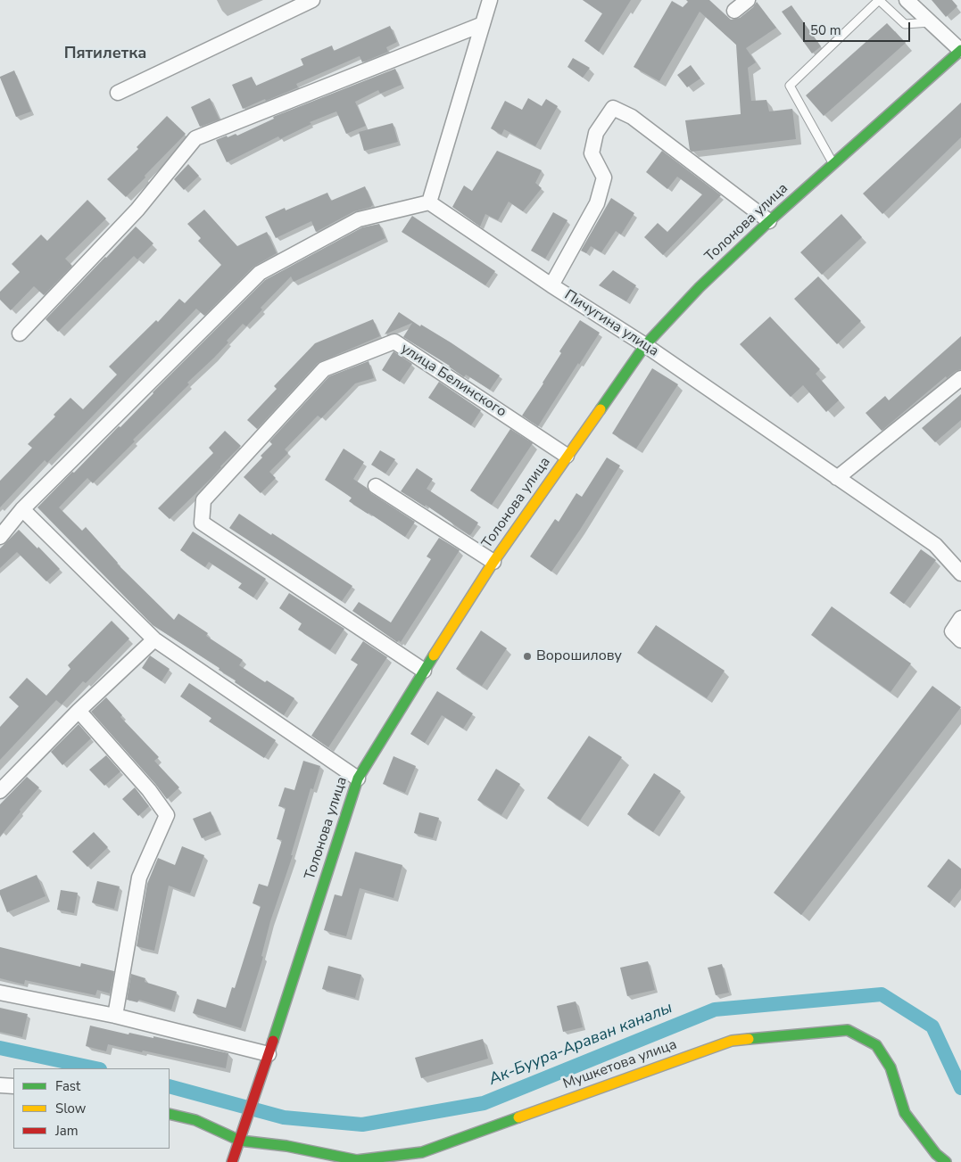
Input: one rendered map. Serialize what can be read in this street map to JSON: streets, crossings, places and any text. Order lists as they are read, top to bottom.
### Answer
{
  "streets": {
    "main road": ["Толонова улица", "Мушкетова улица"],
    "street": ["Пичугина улица", "улица Белинского"]
  },
  "crossings": [
    ["Толонова улица", "Пичугина улица"],
    ["Толонова улица", "улица Белинского"],
    ["Толонова улица", "Мушкетова улица"]
  ],
  "districts": ["Пятилетка"],
  "water": ["Ак-Буура-Араван каналы"],
  "places": ["Ворошилову"],
  "legend": ["Fast", "Slow", "Jam"],
  "scale_bar": "50 m"
}
